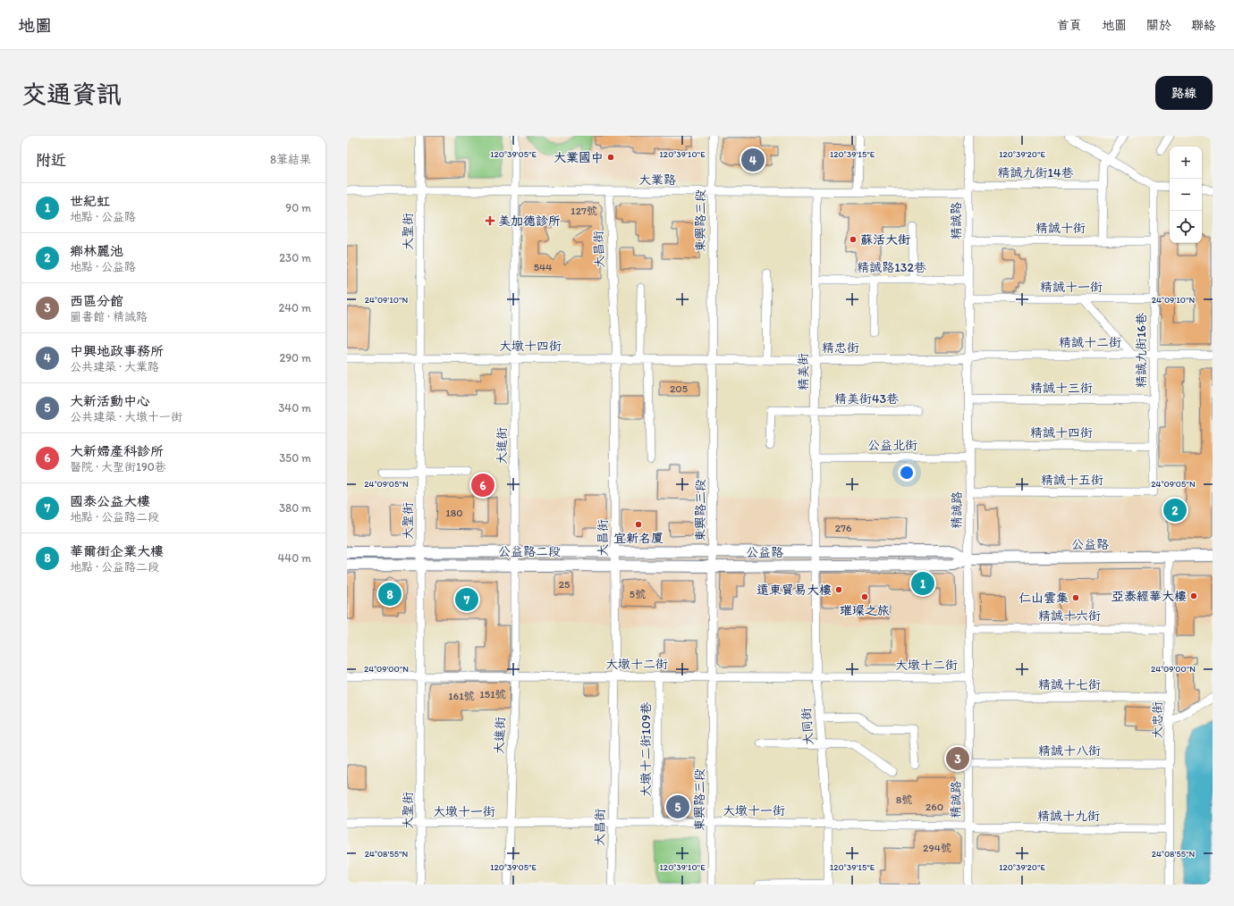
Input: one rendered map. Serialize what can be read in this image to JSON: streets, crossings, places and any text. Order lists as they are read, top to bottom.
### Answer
{
  "streets": {
    "main road": ["公益路", "公益路二段"],
    "street": [
      "精誠九街14巷",
      "大業路",
      "東興路三段",
      "精誠路",
      "精誠十街",
      "大聖街",
      "大昌街",
      "精誠路132巷",
      "精誠十一街",
      "精誠十二街",
      "大墩十四街",
      "精忠街",
      "精誠九街16巷",
      "精美街",
      "精誠十三街",
      "精美街43巷",
      "精誠十四街",
      "公益北街",
      "大進街",
      "精誠十五街",
      "精誠十六街",
      "大墩十二街",
      "精誠十七街",
      "大忠街",
      "大同街",
      "大墩十二街109巷",
      "精誠十八街",
      "大墩十一街",
      "精誠十九街"
    ]
  },
  "crossings": [
    ["精誠九街14巷", "大業路"],
    ["精誠九街14巷", "精誠路"],
    ["大業路", "東興路三段"],
    ["大業路", "精誠路"],
    ["大業路", "大聖街"],
    ["大業路", "大昌街"],
    ["大業路", "精美街"],
    ["大業路", "大進街"],
    ["東興路三段", "大墩十四街"],
    ["東興路三段", "精忠街"],
    ["東興路三段", "公益路"],
    ["東興路三段", "公益路二段"],
    ["東興路三段", "大墩十二街"],
    ["東興路三段", "大墩十一街"],
    ["精誠路", "精誠十街"],
    ["精誠路", "精誠路132巷"],
    ["精誠路", "精誠十一街"],
    ["精誠路", "精誠十二街"],
    ["精誠路", "精忠街"],
    ["精誠路", "精誠十三街"],
    ["精誠路", "精誠十四街"],
    ["精誠路", "公益北街"],
    ["精誠路", "精誠十五街"],
    ["精誠路", "公益路"],
    ["精誠路", "精誠十六街"],
    ["精誠路", "大墩十二街"],
    ["精誠路", "精誠十七街"],
    ["精誠路", "精誠十八街"],
    ["精誠路", "大墩十一街"],
    ["精誠路", "精誠十九街"],
    ["精誠十街", "精誠九街16巷"],
    ["大聖街", "大墩十四街"],
    ["大聖街", "公益路二段"],
    ["大聖街", "大墩十二街"],
    ["大聖街", "大墩十一街"],
    ["大昌街", "大墩十四街"],
    ["大昌街", "公益路二段"],
    ["大昌街", "大墩十二街"],
    ["大昌街", "大墩十一街"],
    ["精誠路132巷", "精美街"],
    ["精誠十一街", "精誠九街16巷"],
    ["精誠十二街", "精忠街"],
    ["精誠十二街", "精誠九街16巷"],
    ["大墩十四街", "精忠街"],
    ["大墩十四街", "大進街"],
    ["精忠街", "精美街"],
    ["精誠九街16巷", "精誠十三街"],
    ["精誠九街16巷", "精誠十四街"],
    ["精誠九街16巷", "精誠十五街"],
    ["精美街", "精美街43巷"],
    ["精美街", "公益北街"],
    ["精美街", "公益路"],
    ["大進街", "公益路二段"],
    ["大進街", "大墩十二街"],
    ["大進街", "大墩十一街"],
    ["公益路", "公益路二段"],
    ["公益路", "大忠街"],
    ["公益路", "大同街"],
    ["精誠十六街", "大忠街"],
    ["大墩十二街", "大同街"],
    ["大墩十二街", "大墩十二街109巷"],
    ["精誠十七街", "大忠街"],
    ["大忠街", "精誠十八街"],
    ["大忠街", "精誠十九街"],
    ["大同街", "大墩十一街"],
    ["大墩十二街109巷", "大墩十一街"],
    ["大墩十一街", "精誠十九街"]
  ],
  "places": {
    "other": [
      "大業國中",
      "蘇活大街",
      "宜新名廈",
      "遠東貿易大樓",
      "亞泰經華大樓",
      "璀璨之旅",
      "仁山雲集"
    ],
    "health": ["美加德診所"]
  },
  "house_numbers": [
    "127號",
    "544",
    "205",
    "180",
    "276",
    "25",
    "5號",
    "151號",
    "161號",
    "8號",
    "260",
    "294號"
  ],
  "page": {
    "header": "地圖",
    "nav": [
      "首頁",
      "地圖",
      "關於",
      "聯絡"
    ],
    "buttons": "路線",
    "title": "交通資訊",
    "heading": ["附近", "8筆結果"],
    "map_buttons": ["+", "−"],
    "pins": [
      "4",
      "6",
      "2",
      "1",
      "8",
      "7",
      "3",
      "5"
    ],
    "list": [
      {
        "mark": "1",
        "name": "世紀虹",
        "note": "地點 · 公益路",
        "value": "90 m"
      },
      {
        "mark": "2",
        "name": "鄉林麗池",
        "note": "地點 · 公益路",
        "value": "230 m"
      },
      {
        "mark": "3",
        "name": "西區分館",
        "note": "圖書館 · 精誠路",
        "value": "240 m"
      },
      {
        "mark": "4",
        "name": "中興地政事務所",
        "note": "公共建築 · 大業路",
        "value": "290 m"
      },
      {
        "mark": "5",
        "name": "大新活動中心",
        "note": "公共建築 · 大墩十一街",
        "value": "340 m"
      },
      {
        "mark": "6",
        "name": "大新婦產科診所",
        "note": "醫院 · 大聖街190巷",
        "value": "350 m"
      },
      {
        "mark": "7",
        "name": "國泰公益大樓",
        "note": "地點 · 公益路二段",
        "value": "380 m"
      },
      {
        "mark": "8",
        "name": "華爾街企業大樓",
        "note": "地點 · 公益路二段",
        "value": "440 m"
      }
    ]
  },
  "coordinates": [
    "120°39'05\"E",
    "120°39'10\"E",
    "120°39'15\"E",
    "120°39'20\"E",
    "24°09'10\"N",
    "24°09'05\"N",
    "24°09'00\"N",
    "24°08'55\"N"
  ]
}
